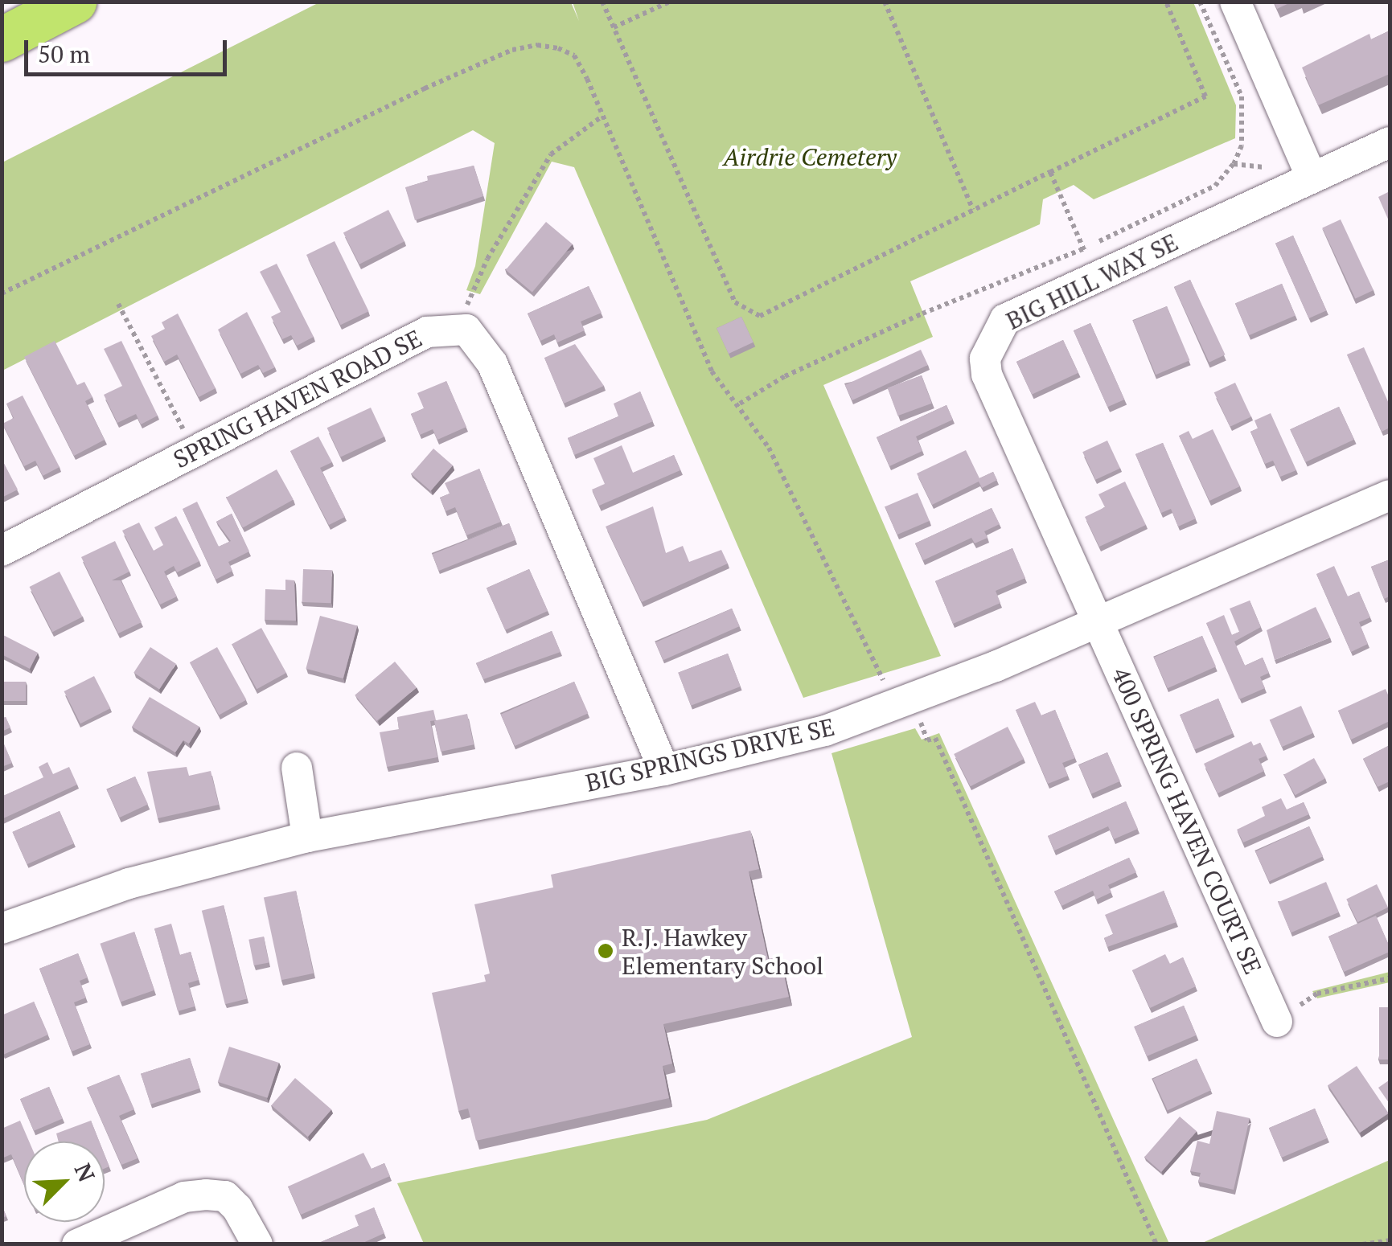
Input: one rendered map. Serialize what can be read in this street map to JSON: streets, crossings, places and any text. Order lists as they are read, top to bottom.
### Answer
{
  "streets": {
    "street": [
      "BIG HILL WAY SE",
      "SPRING HAVEN ROAD SE",
      "BIG SPRINGS DRIVE SE",
      "400 SPRING HAVEN COURT SE"
    ]
  },
  "crossings": [
    ["BIG HILL WAY SE", "BIG SPRINGS DRIVE SE"],
    ["BIG HILL WAY SE", "400 SPRING HAVEN COURT SE"],
    ["BIG SPRINGS DRIVE SE", "400 SPRING HAVEN COURT SE"]
  ],
  "parks": ["Airdrie Cemetery"],
  "places": ["R.J. Hawkey Elementary School"],
  "scale_bar": "50 m",
  "north": "top right"
}
